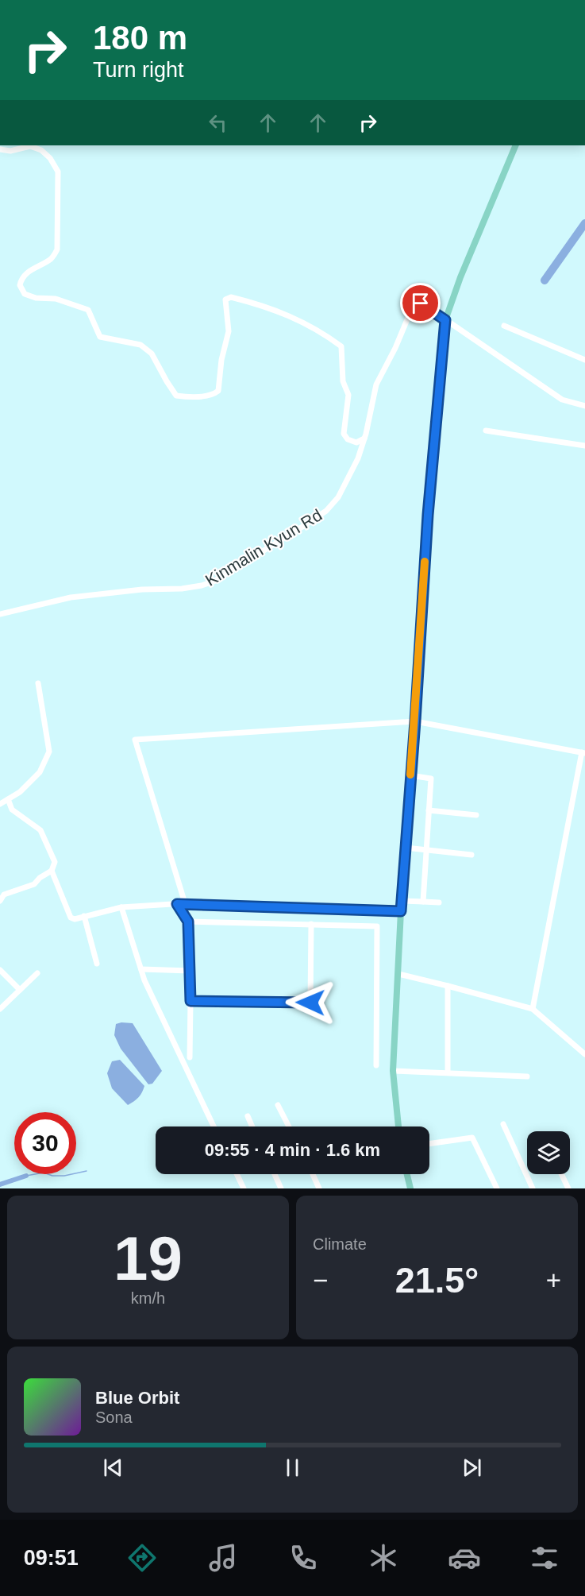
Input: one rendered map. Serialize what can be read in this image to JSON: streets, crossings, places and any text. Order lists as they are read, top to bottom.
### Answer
{
  "streets": {
    "street": ["Kinmalin Kyun Rd"]
  },
  "page": {
    "turn": ["180 m", "Turn right"],
    "limit": "30",
    "trip": "09:55 · 4 min · 1.6 km",
    "tile": [
      ["19", "km/h"],
      "Climate"
    ],
    "heat": ["−", "21.5°", "+"],
    "song": ["Blue Orbit", "Sona"],
    "tabs": "09:51"
  }
}
